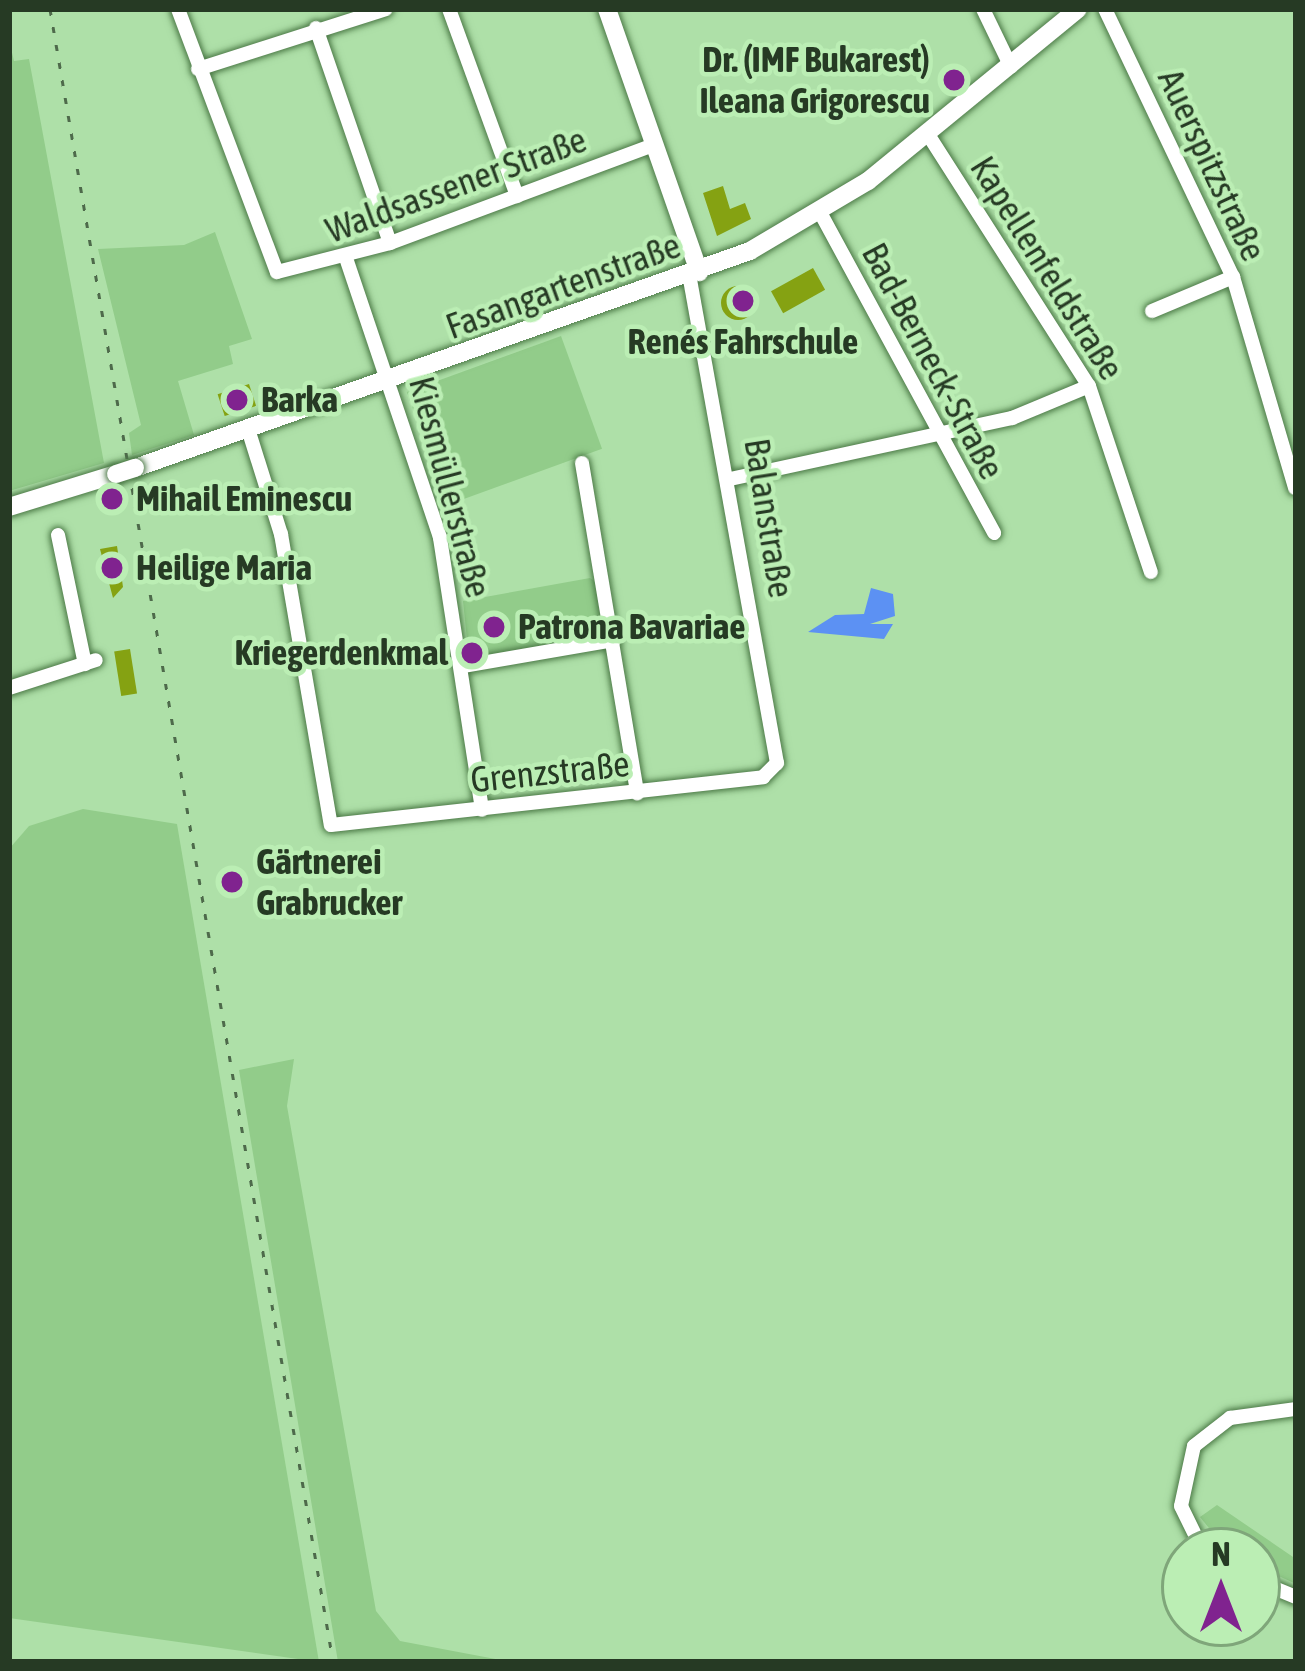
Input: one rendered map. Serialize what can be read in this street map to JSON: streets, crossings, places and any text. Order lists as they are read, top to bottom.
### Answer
{
  "streets": {
    "street": [
      "Auerspitzstraße",
      "Waldsassener Straße",
      "Kapellenfeldstraße",
      "Fasangartenstraße",
      "Bad-Berneck-Straße",
      "Kiesmüllerstraße",
      "Balanstraße",
      "Grenzstraße"
    ]
  },
  "crossings": [
    ["Waldsassener Straße", "Kiesmüllerstraße"],
    ["Waldsassener Straße", "Balanstraße"],
    ["Kapellenfeldstraße", "Fasangartenstraße"],
    ["Fasangartenstraße", "Bad-Berneck-Straße"],
    ["Fasangartenstraße", "Kiesmüllerstraße"],
    ["Fasangartenstraße", "Balanstraße"],
    ["Fasangartenstraße", "Grenzstraße"],
    ["Kiesmüllerstraße", "Grenzstraße"],
    ["Balanstraße", "Grenzstraße"]
  ],
  "places": [
    "Dr. (IMF Bukarest) Ileana Grigorescu",
    "Renés Fahrschule",
    "Barka",
    "Mihail Eminescu",
    "Heilige Maria",
    "Patrona Bavariae",
    "Kriegerdenkmal",
    "Gärtnerei Grabrucker"
  ],
  "north": "top"
}
